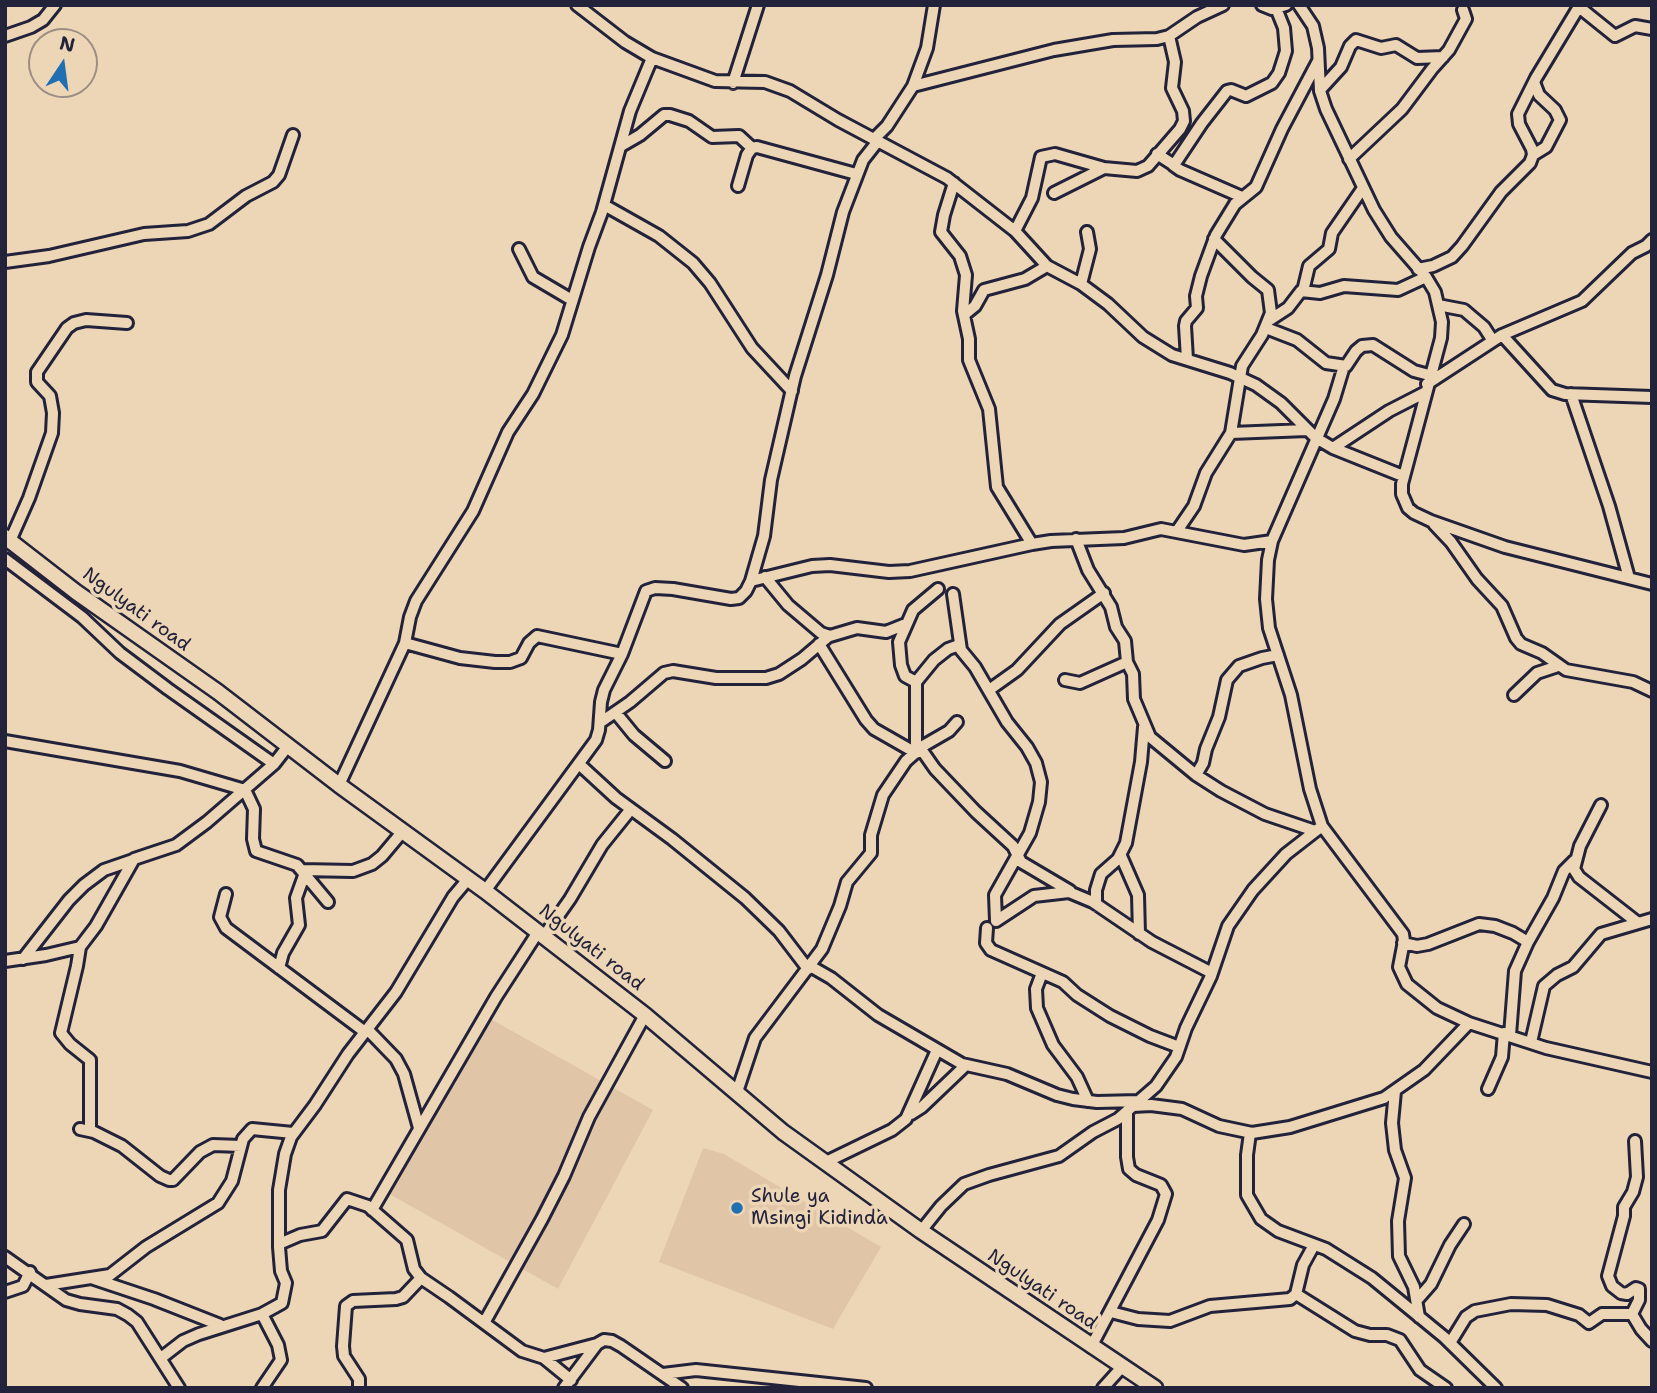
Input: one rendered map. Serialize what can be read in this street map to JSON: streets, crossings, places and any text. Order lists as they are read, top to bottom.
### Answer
{
  "streets": {
    "main road": ["Ngulyati road"]
  },
  "places": ["Shule ya Msingi Kidinda"],
  "north": "top"
}
